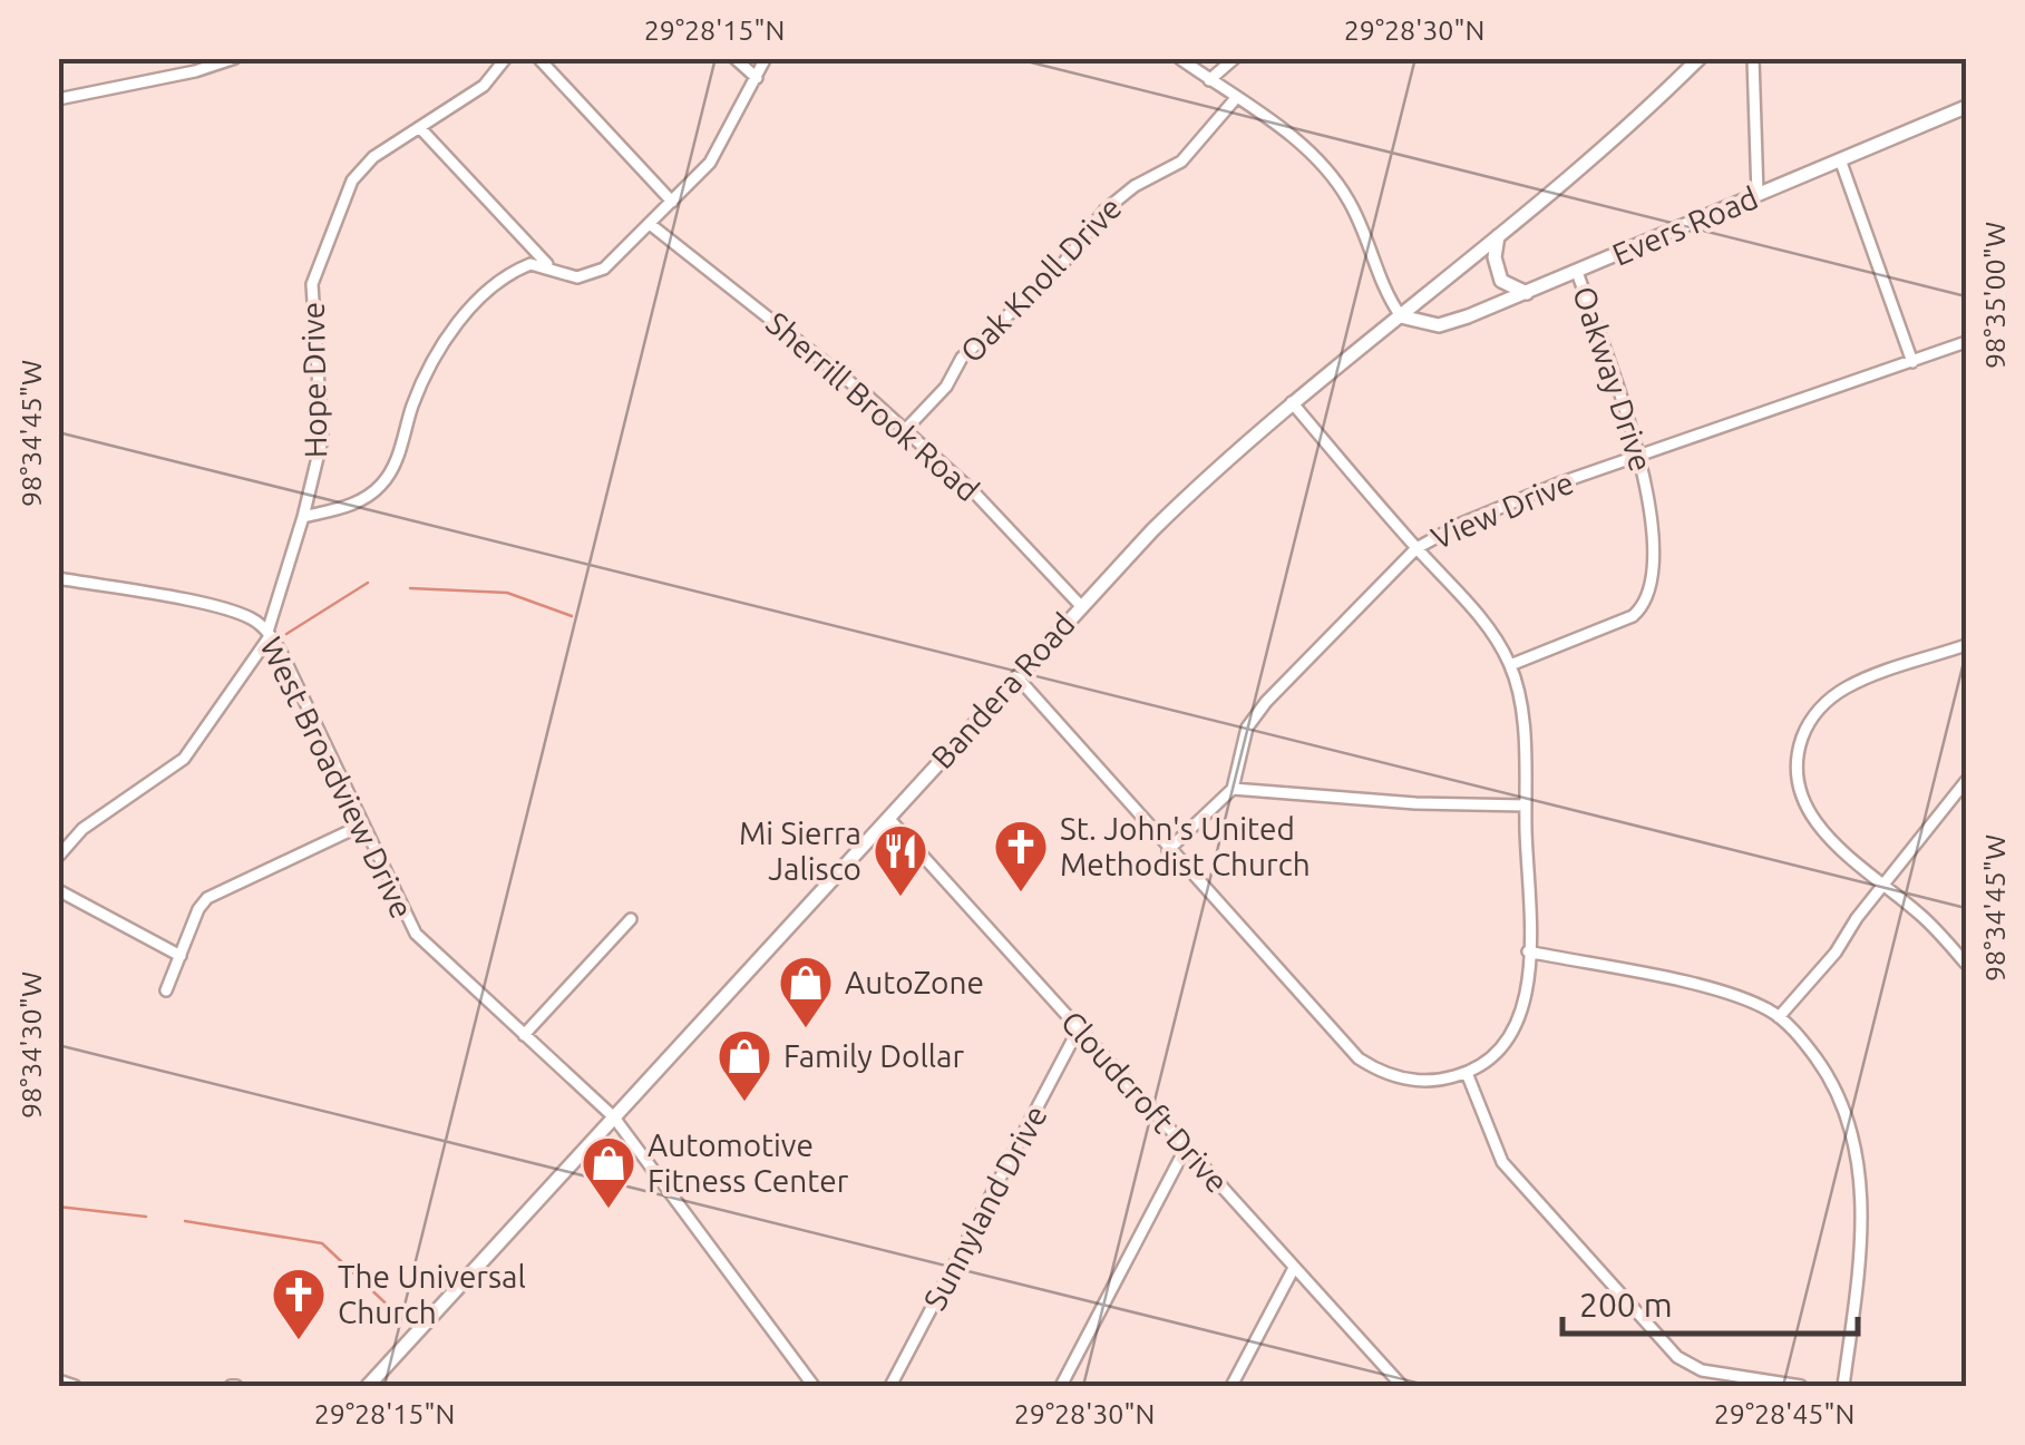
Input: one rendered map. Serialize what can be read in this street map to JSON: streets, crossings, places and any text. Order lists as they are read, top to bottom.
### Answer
{
  "streets": {
    "main road": ["Evers Road", "Bandera Road"],
    "street": [
      "Oak Knoll Drive",
      "Oakway Drive",
      "Hope Drive",
      "Sherrill Brook Road",
      "View Drive",
      "West Broadview Drive",
      "Cloudcroft Drive",
      "Sunnyland Drive"
    ]
  },
  "crossings": [
    ["Evers Road", "Oakway Drive"],
    ["Evers Road", "Bandera Road"],
    ["Oak Knoll Drive", "Sherrill Brook Road"],
    ["Oakway Drive", "View Drive"],
    ["Hope Drive", "West Broadview Drive"],
    ["Sherrill Brook Road", "Bandera Road"],
    ["Bandera Road", "West Broadview Drive"],
    ["Bandera Road", "Cloudcroft Drive"],
    ["Cloudcroft Drive", "Sunnyland Drive"]
  ],
  "places": {
    "church": ["St. John's United Methodist Church", "The Universal Church"],
    "restaurant": ["Mi Sierra Jalisco"],
    "shop": ["AutoZone", "Family Dollar", "Automotive Fitness Center"]
  },
  "scale_bar": "200 m",
  "coordinates": [
    "29°28'15\"N",
    "29°28'30\"N",
    "98°35'00\"W",
    "98°34'45\"W",
    "98°34'30\"W",
    "29°28'45\"N"
  ]
}
